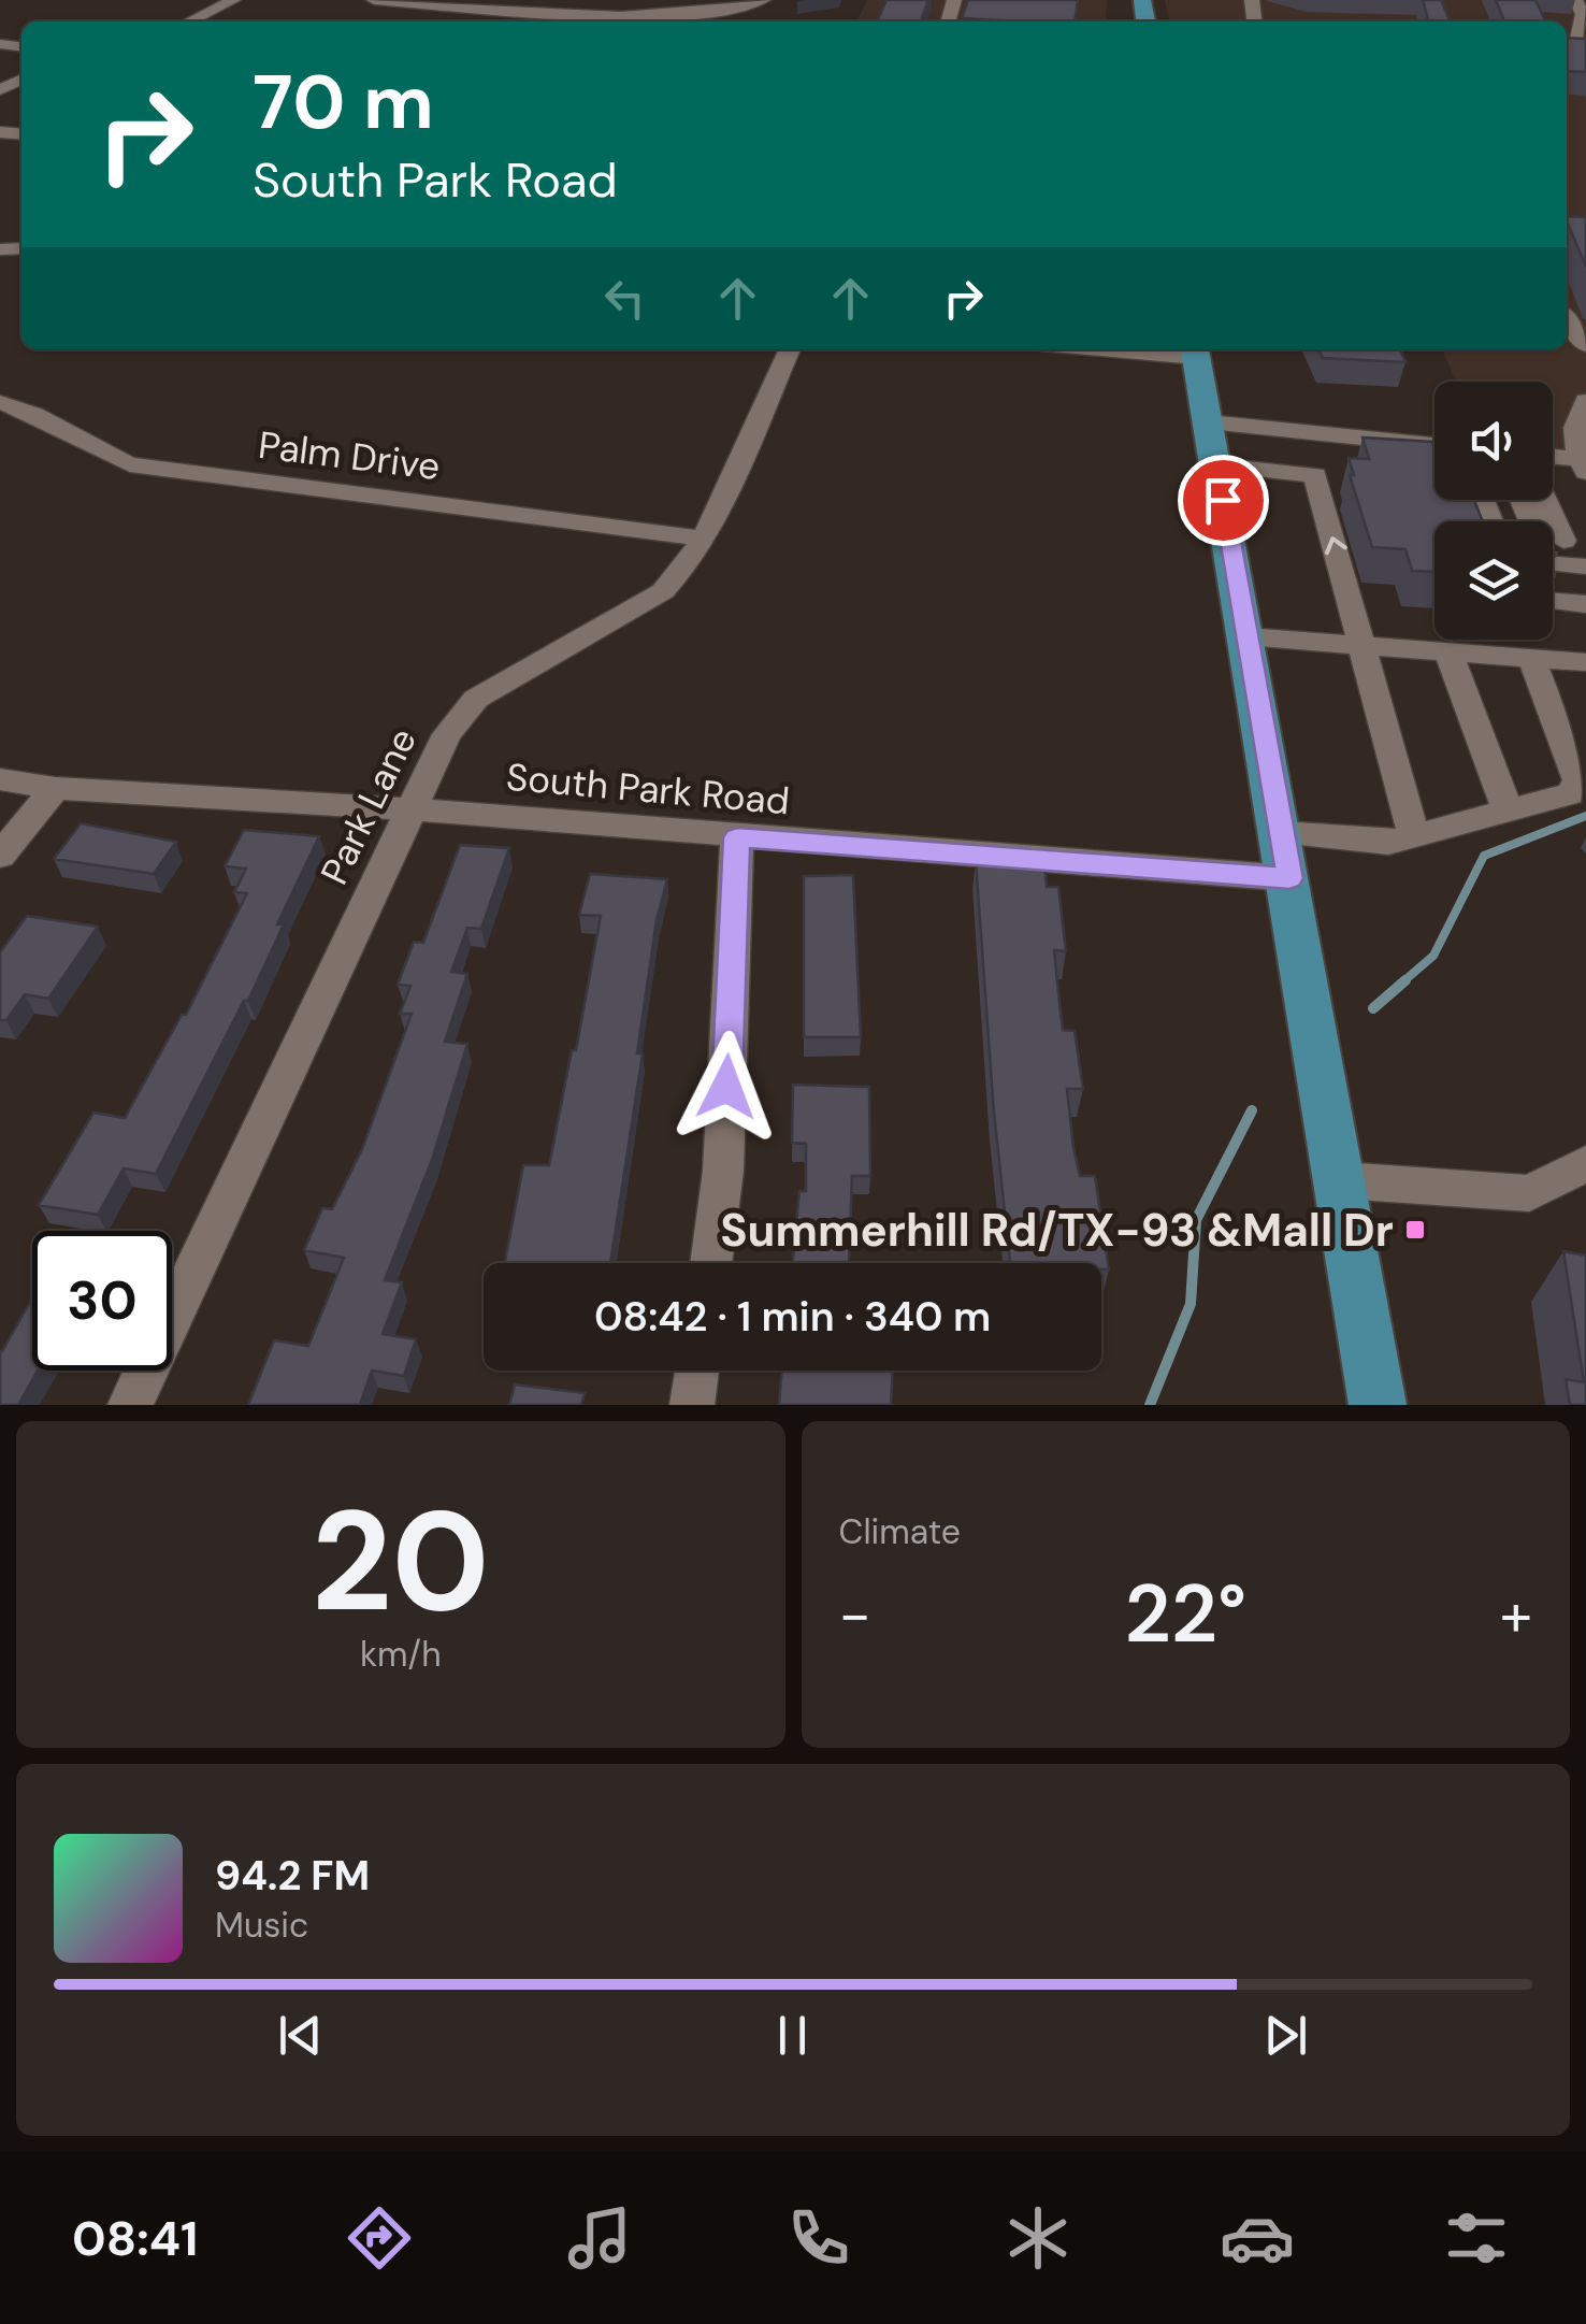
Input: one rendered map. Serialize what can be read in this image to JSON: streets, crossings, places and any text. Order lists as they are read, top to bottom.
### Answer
{
  "streets": {
    "street": ["Palm Drive", "South Park Road", "Park Lane"]
  },
  "crossings": [
    ["Palm Drive", "Park Lane"],
    ["South Park Road", "Park Lane"]
  ],
  "places": {
    "transit": ["Summerhill Rd/TX-93 &Mall Dr"]
  },
  "page": {
    "turn": ["70 m", "South Park Road"],
    "limit": "30",
    "trip": "08:42 · 1 min · 340 m",
    "tile": [
      ["20", "km/h"],
      "Climate"
    ],
    "heat": ["−", "22°", "+"],
    "song": ["94.2 FM", "Music"],
    "tabs": "08:41"
  }
}
